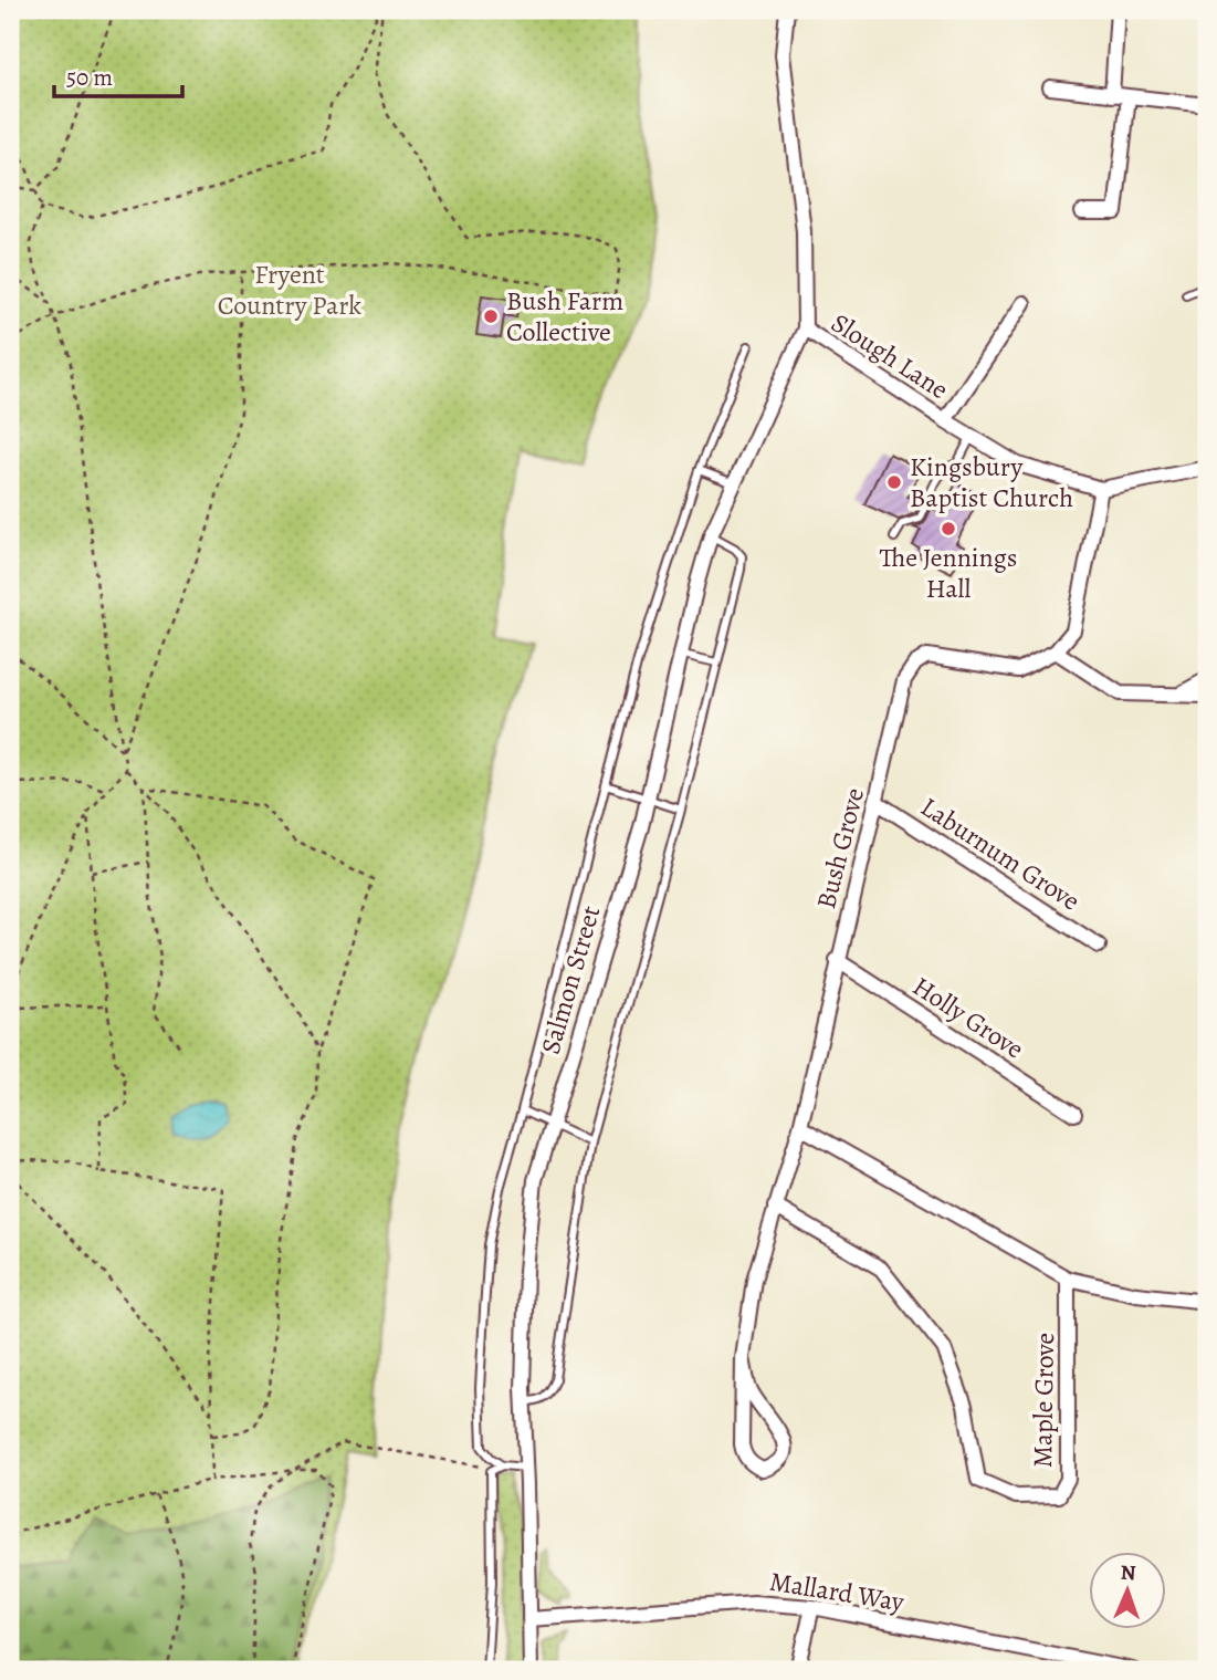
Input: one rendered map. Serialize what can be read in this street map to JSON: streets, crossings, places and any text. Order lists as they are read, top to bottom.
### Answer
{
  "streets": {
    "street": [
      "Slough Lane",
      "Bush Grove",
      "Laburnum Grove",
      "Salmon Street",
      "Holly Grove",
      "Maple Grove",
      "Mallard Way"
    ]
  },
  "crossings": [
    ["Slough Lane", "Salmon Street"],
    ["Bush Grove", "Laburnum Grove"],
    ["Bush Grove", "Holly Grove"],
    ["Bush Grove", "Maple Grove"],
    ["Salmon Street", "Mallard Way"]
  ],
  "parks": ["Fryent Country Park"],
  "places": ["Bush Farm Collective", "Kingsbury Baptist Church", "The Jennings Hall"],
  "scale_bar": "50 m",
  "north": "top"
}
